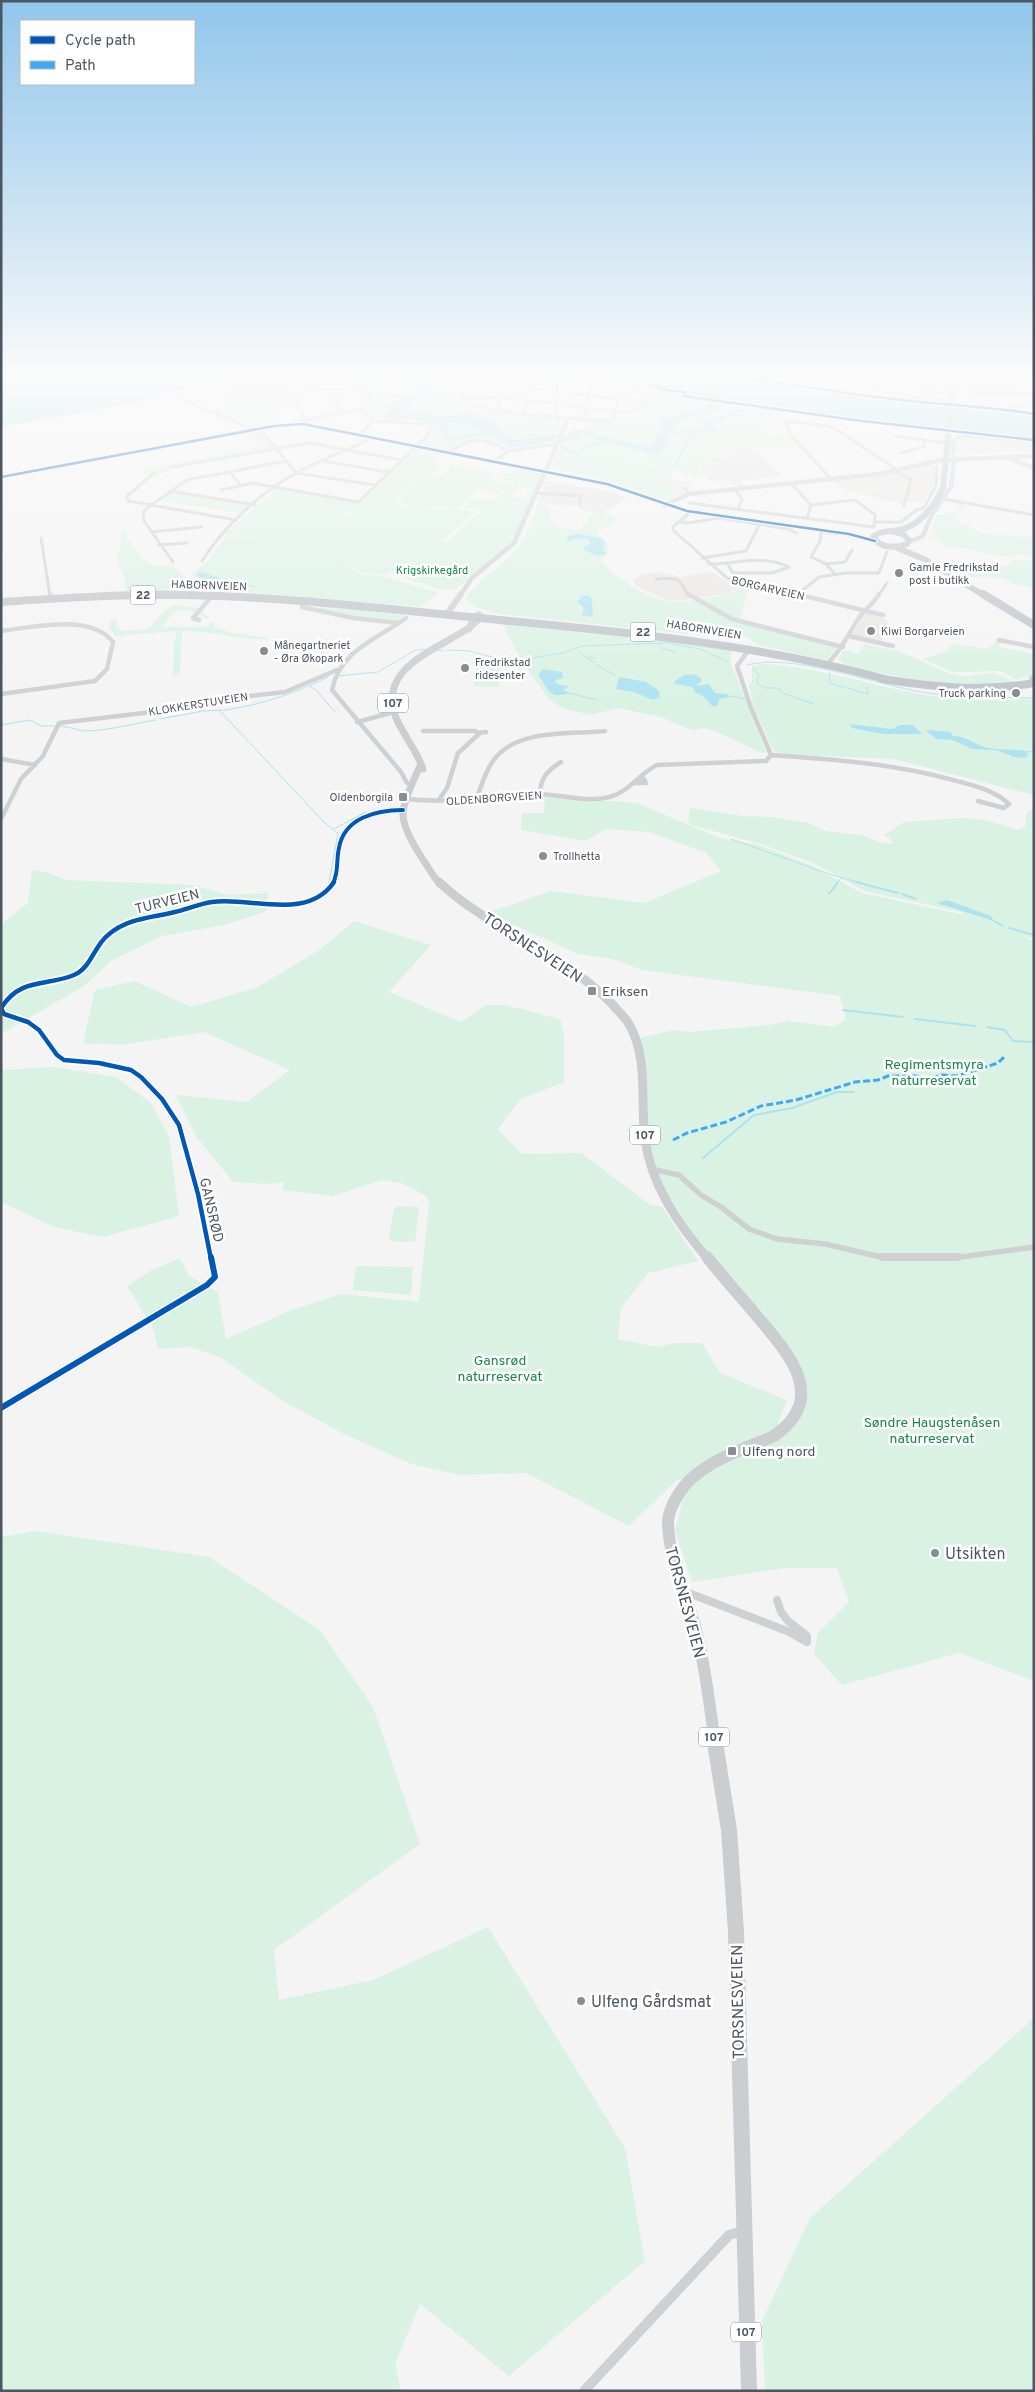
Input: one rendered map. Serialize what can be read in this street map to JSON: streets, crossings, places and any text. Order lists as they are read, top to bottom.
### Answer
{
  "streets": {
    "highway": ["HABORNVEIEN", "22"],
    "main road": ["107", "TORSNESVEIEN"],
    "street": [
      "BORGARVEIEN",
      "KLOKKERSTUVEIEN",
      "OLDENBORGVEIEN",
      "TURVEIEN",
      "GANSRØD"
    ]
  },
  "crossings": [
    ["HABORNVEIEN", "107"],
    ["107", "OLDENBORGVEIEN"],
    ["107", "TURVEIEN"],
    ["107", "TORSNESVEIEN"],
    ["TURVEIEN", "TORSNESVEIEN"],
    ["TURVEIEN", "GANSRØD"]
  ],
  "parks": [
    "Krigskirkegård",
    "Regimentsmyra naturreservat",
    "Gansrød naturreservat",
    "Søndre Haugstenåsen naturreservat"
  ],
  "places": {
    "other": [
      "Gamle Fredrikstad post i butikk",
      "Kiwi Borgarveien",
      "Månegartneriet - Øra Økopark",
      "Fredrikstad ridesenter",
      "Truck parking",
      "Trollhetta",
      "Utsikten",
      "Ulfeng Gårdsmat"
    ],
    "transit": ["Oldenborgila", "Eriksen", "Ulfeng nord"]
  },
  "legend": ["Cycle path", "Path"]
}
